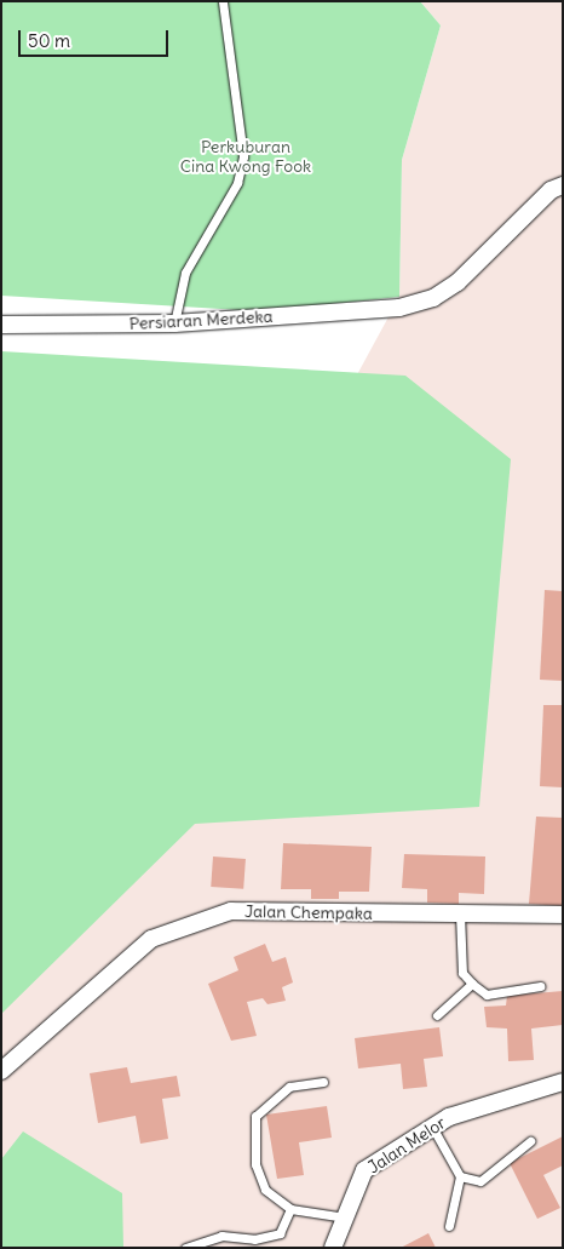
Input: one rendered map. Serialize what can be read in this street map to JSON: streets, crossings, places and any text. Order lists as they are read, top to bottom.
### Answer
{
  "streets": {
    "street": ["Persiaran Merdeka", "Jalan Chempaka", "Jalan Melor"]
  },
  "parks": ["Perkuburan Cina Kwong Fook"],
  "scale_bar": "50 m"
}
